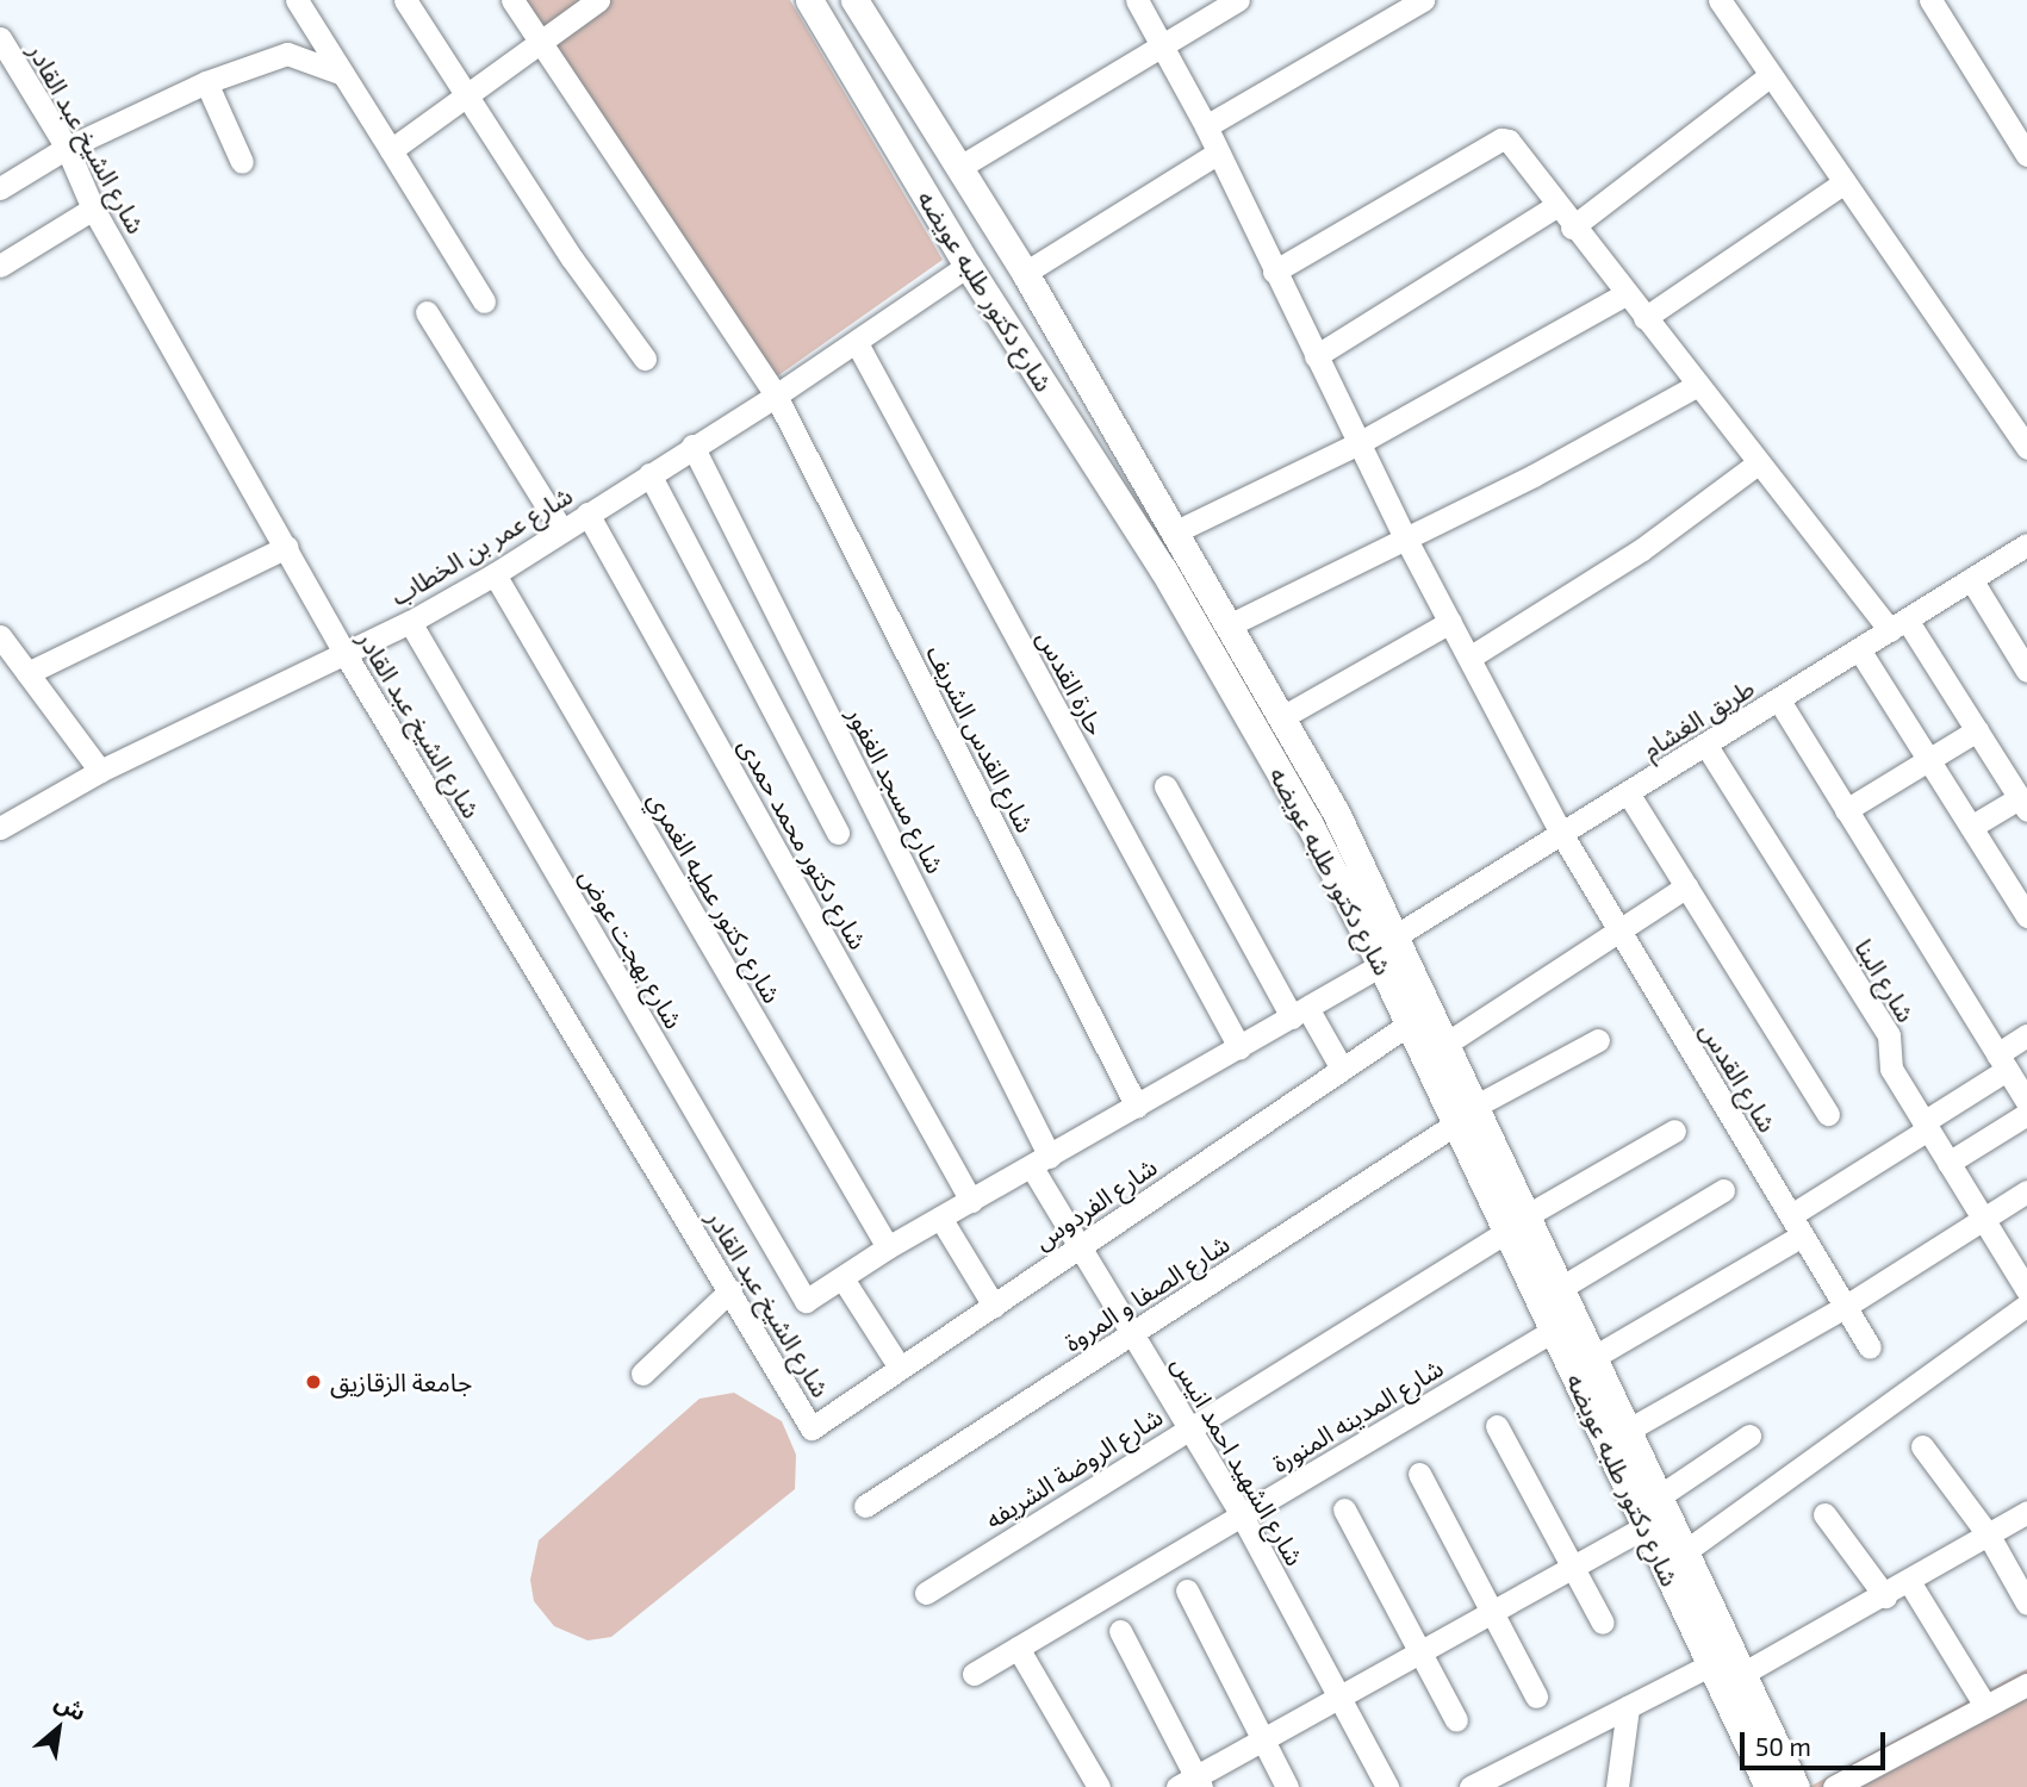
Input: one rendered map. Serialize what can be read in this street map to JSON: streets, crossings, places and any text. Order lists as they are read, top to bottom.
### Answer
{
  "streets": {
    "street": [
      "شارع الشيخ عبد القادر",
      "شارع دكتور طلبه عويضه",
      "شارع عمر بن الخطاب",
      "حارة القدس",
      "طريق الغشام",
      "شارع القدس الشريف",
      "شارع مسجد الغفور",
      "شارع دكتور محمد حمدى",
      "شارع دكتور عطيه الغمري",
      "شارع بهجت عوض",
      "شارع البنا",
      "شارع القدس",
      "شارع الفردوس",
      "شارع الصفا و المروة",
      "شارع المدينه المنورة",
      "شارع الشهيد احمد انيس",
      "شارع الروضة الشريفه"
    ]
  },
  "crossings": [
    ["شارع الشيخ عبد القادر", "شارع عمر بن الخطاب"],
    ["شارع الشيخ عبد القادر", "شارع الفردوس"],
    ["شارع دكتور طلبه عويضه", "شارع عمر بن الخطاب"],
    ["شارع دكتور طلبه عويضه", "طريق الغشام"],
    ["شارع دكتور طلبه عويضه", "شارع الفردوس"],
    ["شارع دكتور طلبه عويضه", "شارع الصفا و المروة"],
    ["شارع دكتور طلبه عويضه", "شارع المدينه المنورة"],
    ["شارع دكتور طلبه عويضه", "شارع الروضة الشريفه"],
    ["شارع عمر بن الخطاب", "حارة القدس"],
    ["شارع عمر بن الخطاب", "شارع القدس الشريف"],
    ["شارع عمر بن الخطاب", "شارع مسجد الغفور"],
    ["شارع عمر بن الخطاب", "شارع دكتور محمد حمدى"],
    ["شارع عمر بن الخطاب", "شارع دكتور عطيه الغمري"],
    ["شارع عمر بن الخطاب", "شارع بهجت عوض"],
    ["طريق الغشام", "شارع البنا"],
    ["طريق الغشام", "شارع القدس"],
    ["شارع مسجد الغفور", "شارع الشهيد احمد انيس"],
    ["شارع الفردوس", "شارع الشهيد احمد انيس"],
    ["شارع الصفا و المروة", "شارع الشهيد احمد انيس"],
    ["شارع المدينه المنورة", "شارع الشهيد احمد انيس"],
    ["شارع الشهيد احمد انيس", "شارع الروضة الشريفه"]
  ],
  "places": ["جامعة الزقازيق"],
  "scale_bar": "50 m",
  "north": "top right"
}
